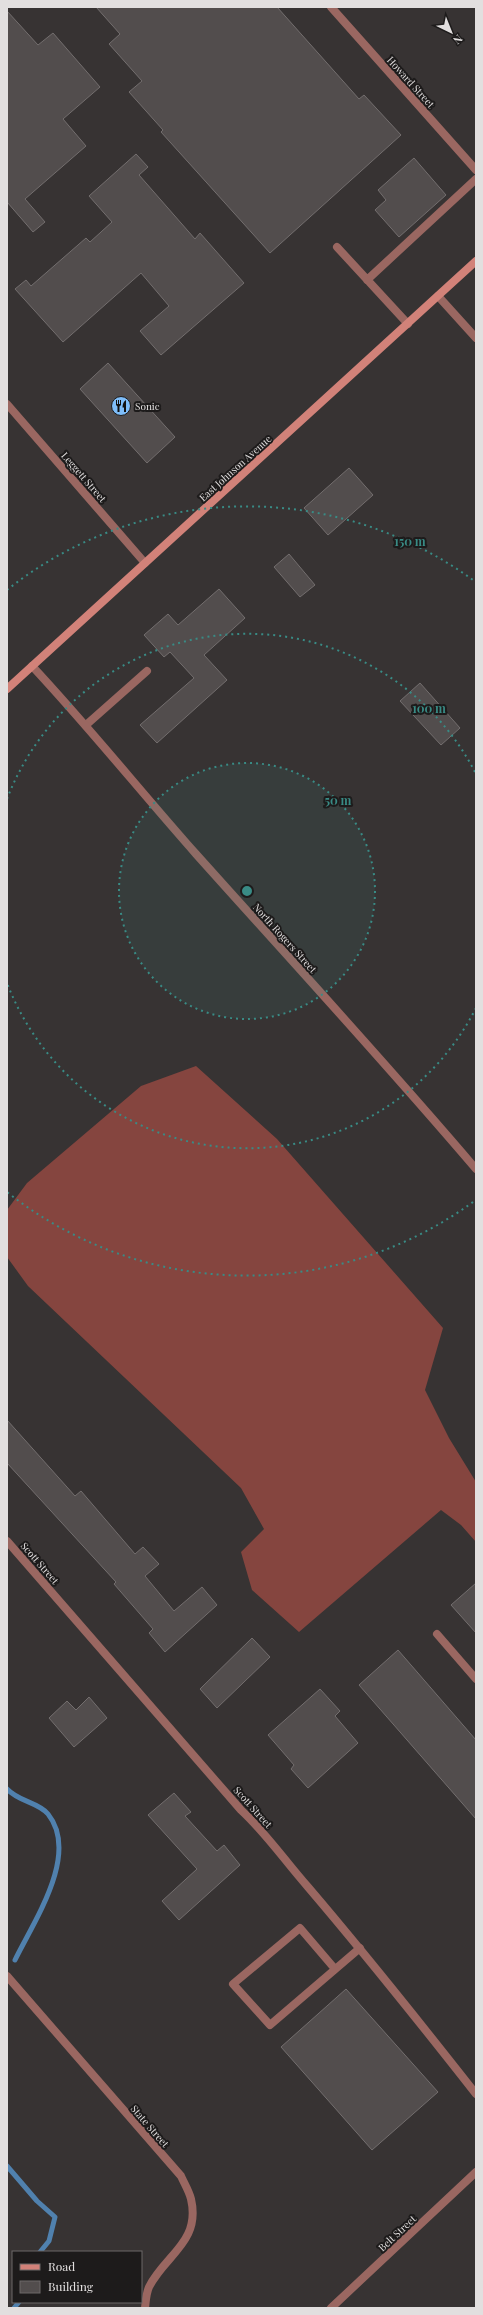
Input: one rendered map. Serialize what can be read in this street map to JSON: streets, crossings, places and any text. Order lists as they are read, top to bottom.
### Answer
{
  "streets": {
    "main road": ["East Johnson Avenue"],
    "street": [
      "Howard Street",
      "Leggett Street",
      "North Rogers Street",
      "Scott Street",
      "State Street",
      "Belt Street"
    ]
  },
  "crossings": [
    ["East Johnson Avenue", "Leggett Street"],
    ["East Johnson Avenue", "North Rogers Street"]
  ],
  "places": {
    "restaurant": ["Sonic"]
  },
  "legend": ["Road", "Building"],
  "north": "bottom right",
  "rings": ["150 m", "100 m", "50 m"]
}
